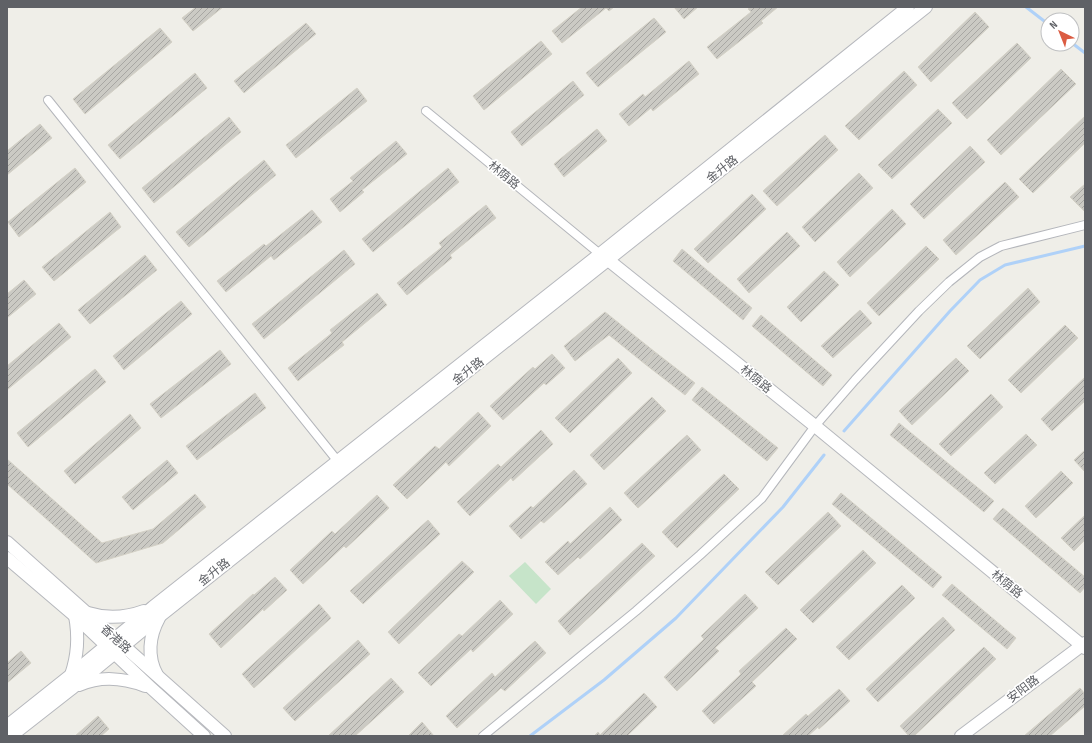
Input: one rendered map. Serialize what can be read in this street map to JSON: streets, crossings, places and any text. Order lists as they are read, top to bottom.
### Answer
{
  "streets": {
    "main road": [
      "金升路",
      "林荫路",
      "香港路",
      "安阳路"
    ]
  },
  "crossings": [
    ["金升路", "林荫路"],
    ["金升路", "香港路"],
    ["林荫路", "安阳路"]
  ],
  "north": "top left"
}
